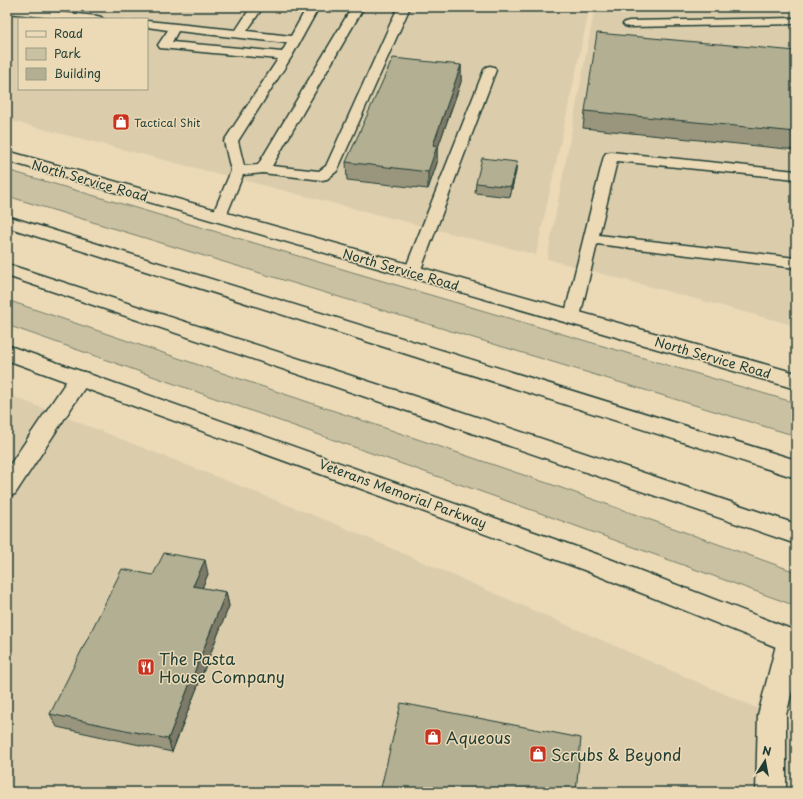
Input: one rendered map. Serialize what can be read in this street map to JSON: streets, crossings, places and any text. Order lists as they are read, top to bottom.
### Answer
{
  "streets": {
    "main road": ["North Service Road", "Veterans Memorial Parkway"]
  },
  "places": {
    "shop": ["Tactical Shit", "Aqueous", "Scrubs & Beyond"],
    "restaurant": ["The Pasta House Company"]
  },
  "legend": ["Road", "Park", "Building"],
  "north": "top"
}
